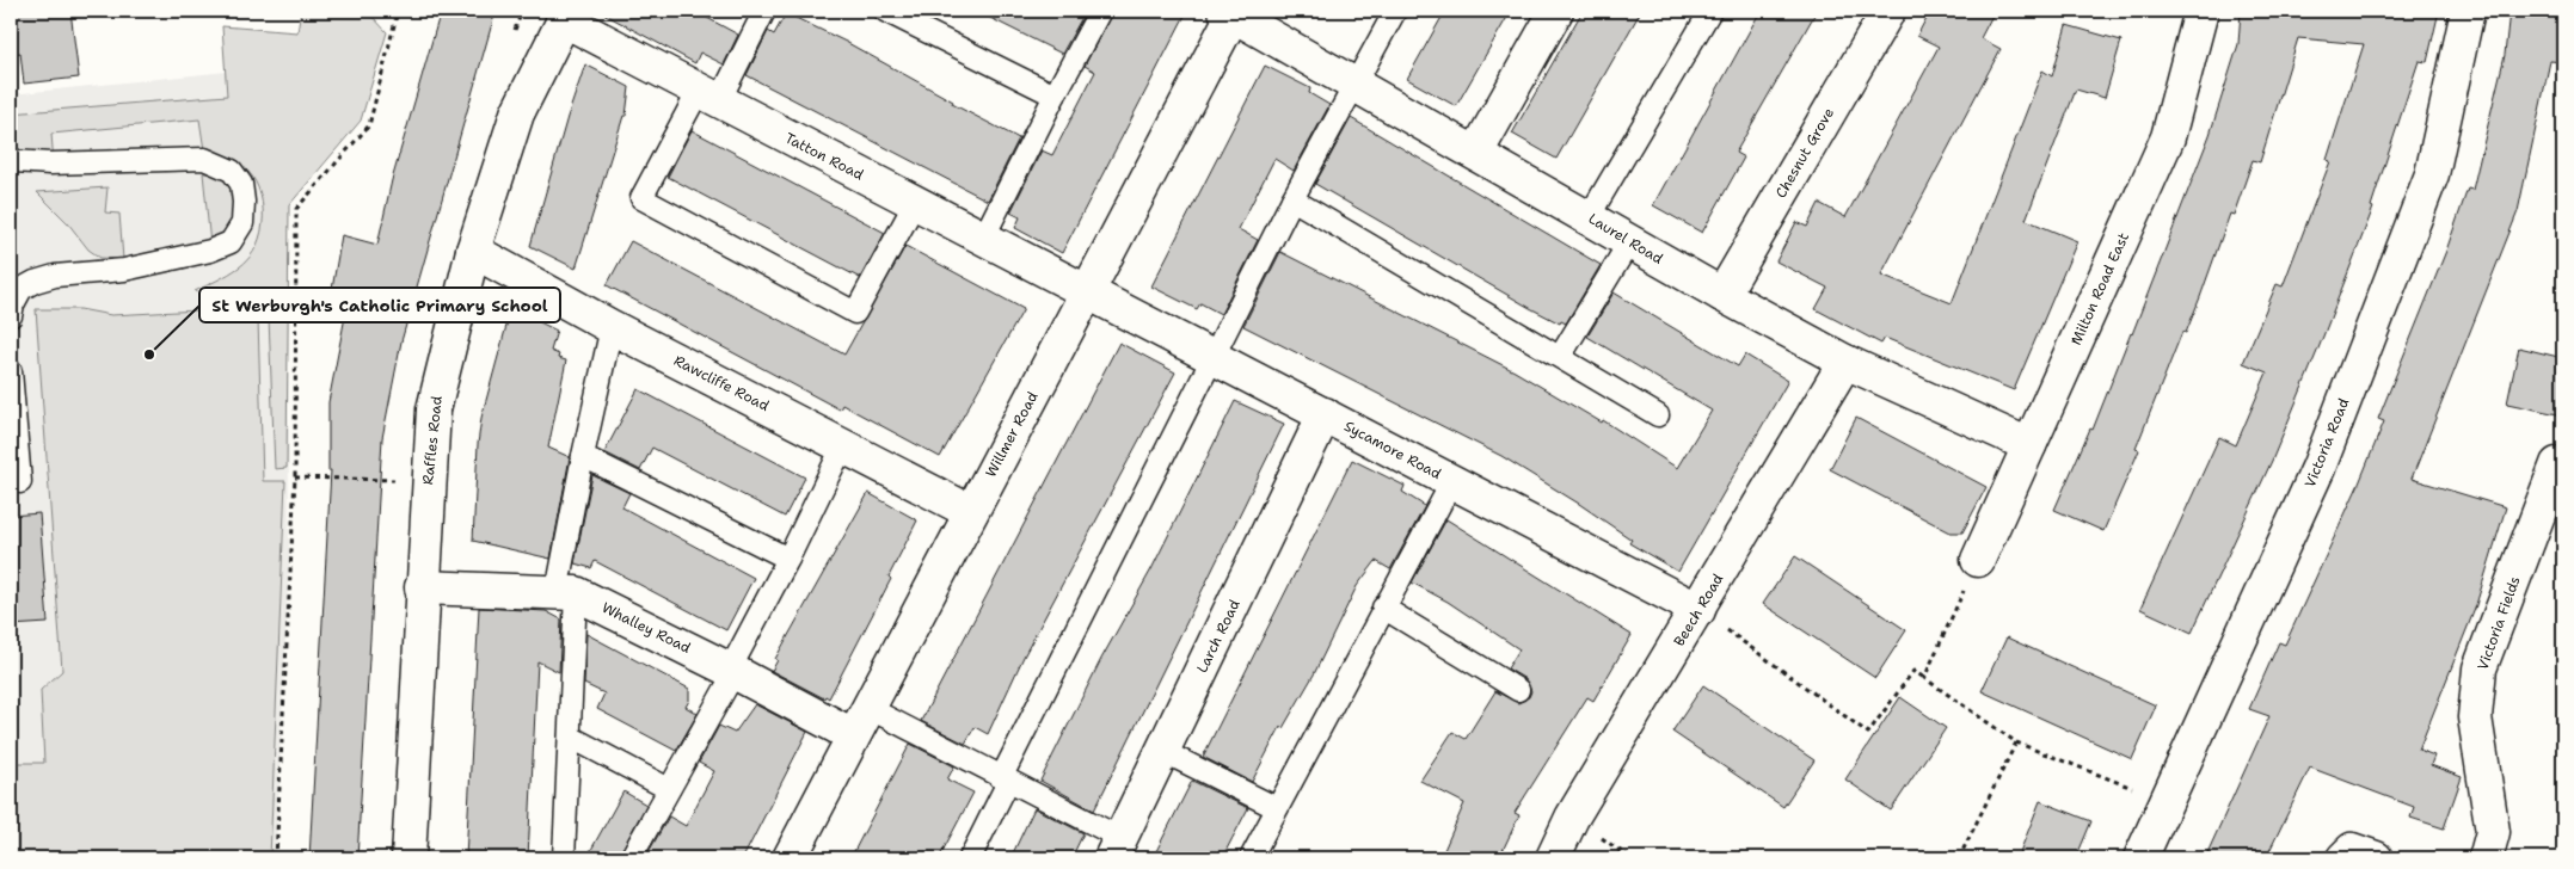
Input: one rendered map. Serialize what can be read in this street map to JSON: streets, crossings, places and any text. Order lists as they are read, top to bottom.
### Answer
{
  "streets": {
    "street": [
      "Chesnut Grove",
      "Tatton Road",
      "Laurel Road",
      "Milton Road East",
      "Rawcliffe Road",
      "Willmer Road",
      "Raffles Road",
      "Victoria Road",
      "Sycamore Road",
      "Beech Road",
      "Victoria Fields",
      "Whalley Road",
      "Larch Road"
    ]
  },
  "crossings": [
    ["Chesnut Grove", "Laurel Road"],
    ["Tatton Road", "Willmer Road"],
    ["Tatton Road", "Raffles Road"],
    ["Tatton Road", "Sycamore Road"],
    ["Laurel Road", "Milton Road East"],
    ["Laurel Road", "Willmer Road"],
    ["Laurel Road", "Beech Road"],
    ["Rawcliffe Road", "Willmer Road"],
    ["Rawcliffe Road", "Raffles Road"],
    ["Willmer Road", "Sycamore Road"],
    ["Willmer Road", "Whalley Road"],
    ["Raffles Road", "Whalley Road"],
    ["Sycamore Road", "Beech Road"],
    ["Sycamore Road", "Larch Road"]
  ],
  "places": ["St Werburgh's Catholic Primary School"]
}
